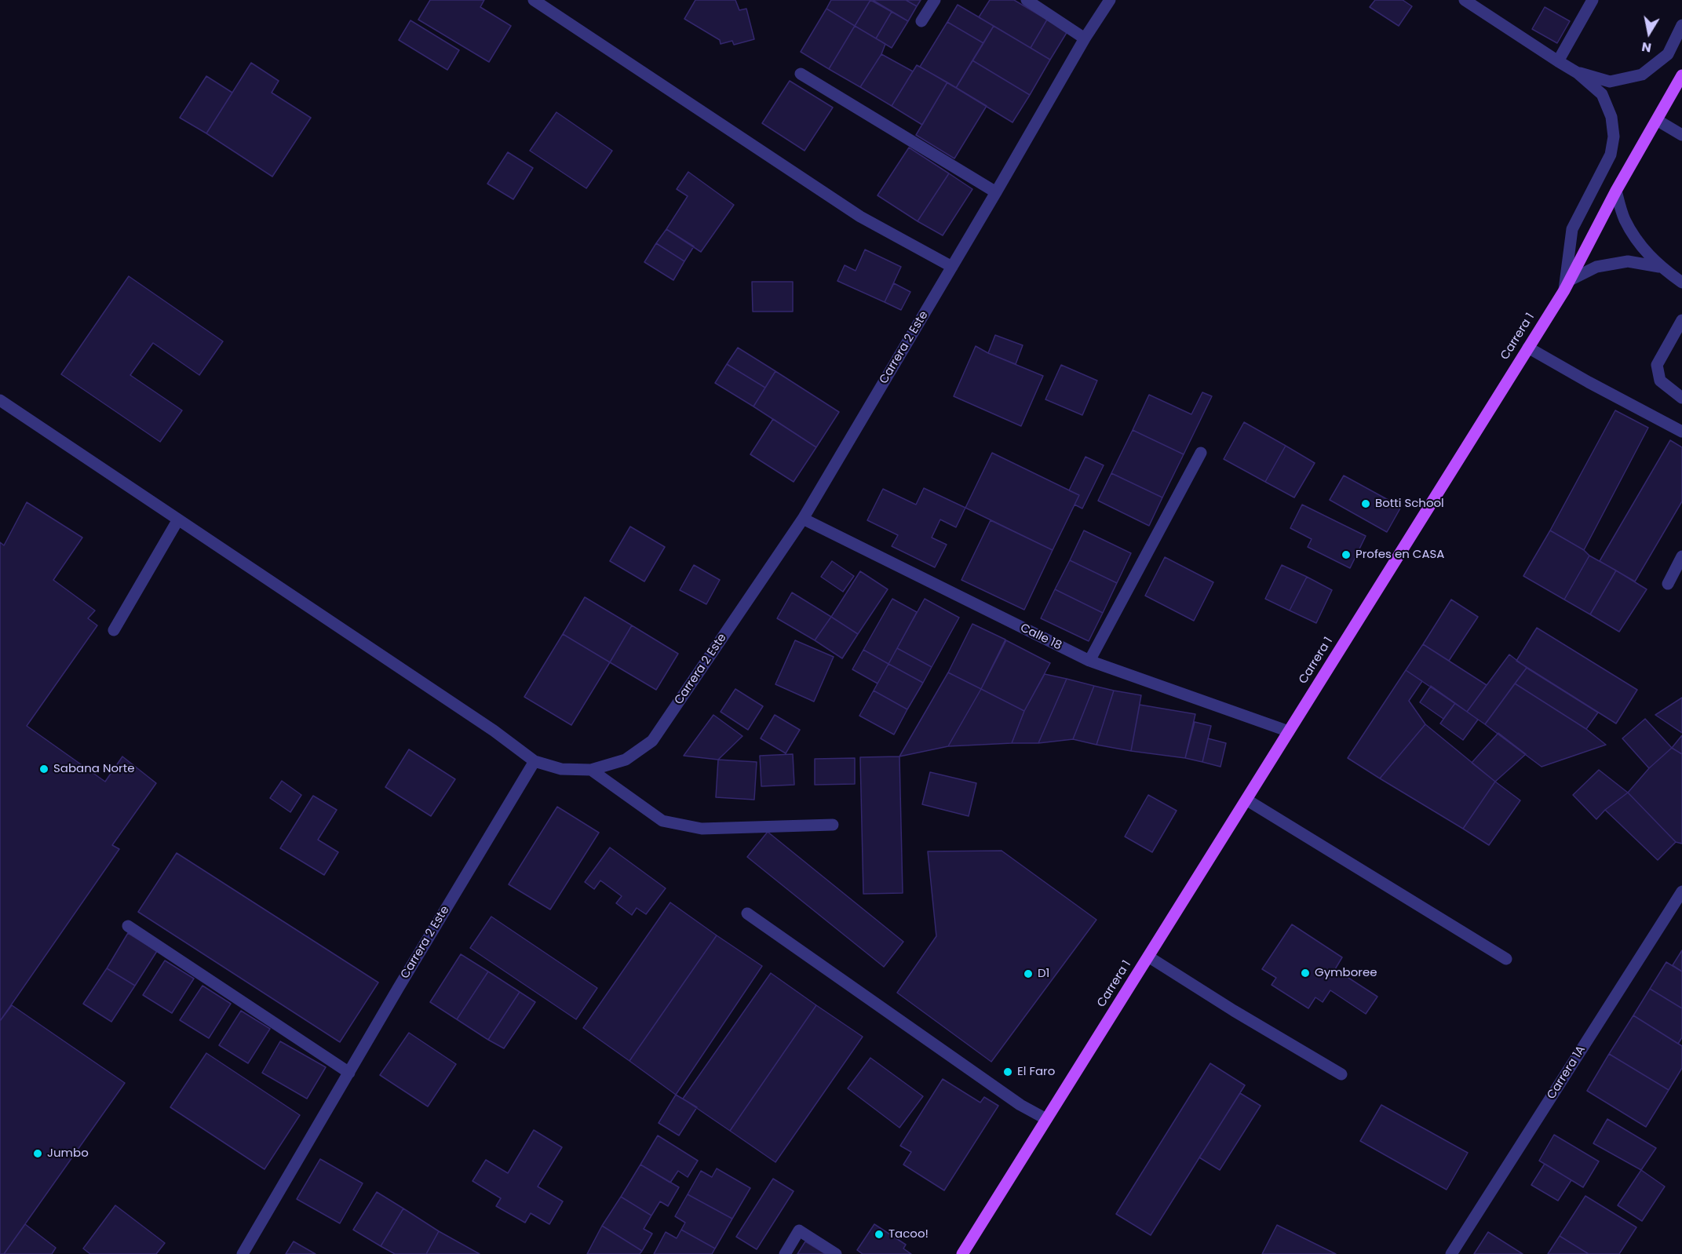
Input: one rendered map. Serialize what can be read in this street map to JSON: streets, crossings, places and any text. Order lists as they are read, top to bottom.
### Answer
{
  "streets": {
    "main road": ["Carrera 1"],
    "street": ["Carrera 2 Este", "Calle 18", "Carrera 1A"]
  },
  "crossings": [
    ["Carrera 1", "Calle 18"],
    ["Carrera 2 Este", "Calle 18"]
  ],
  "places": [
    "Botti School",
    "Profes en CASA",
    "Sabana Norte",
    "Gymboree",
    "D1",
    "El Faro",
    "Jumbo",
    "Tacoo!"
  ],
  "north": "bottom"
}
